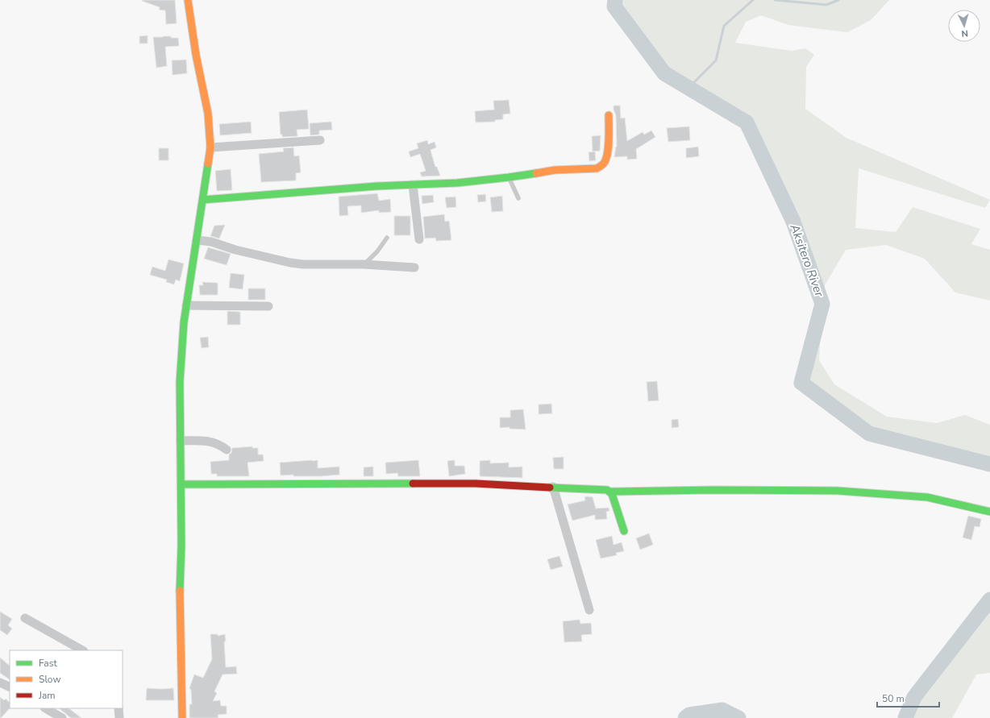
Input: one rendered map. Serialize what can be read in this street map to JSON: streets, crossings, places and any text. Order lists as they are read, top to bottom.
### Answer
{
  "water": ["Aksitero River"],
  "legend": ["Fast", "Slow", "Jam"],
  "scale_bar": "50 m",
  "north": "bottom"
}
